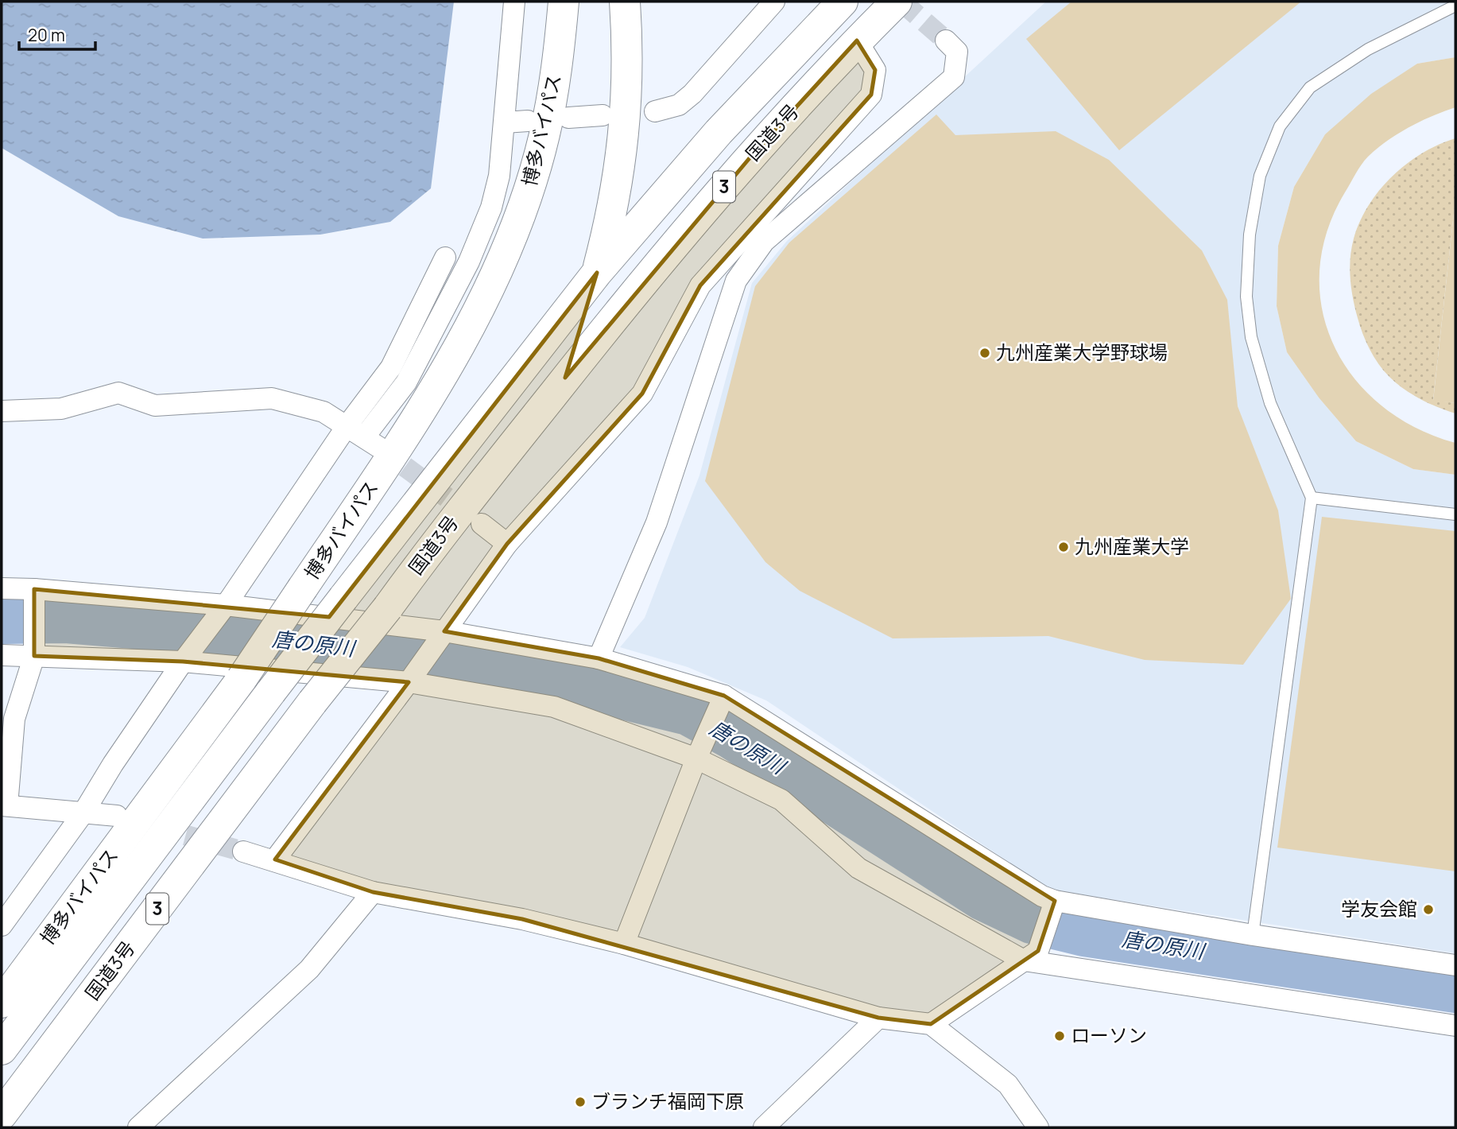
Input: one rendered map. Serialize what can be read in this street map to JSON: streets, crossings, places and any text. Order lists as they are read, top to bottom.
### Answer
{
  "streets": {
    "highway": ["博多バイパス", "国道3号", "3"]
  },
  "crossings": [
    ["国道3号", "3"]
  ],
  "water": ["唐の原川"],
  "places": [
    "九州産業大学野球場",
    "九州産業大学",
    "学友会館",
    "ローソン",
    "ブランチ福岡下原"
  ],
  "scale_bar": "20 m"
}
